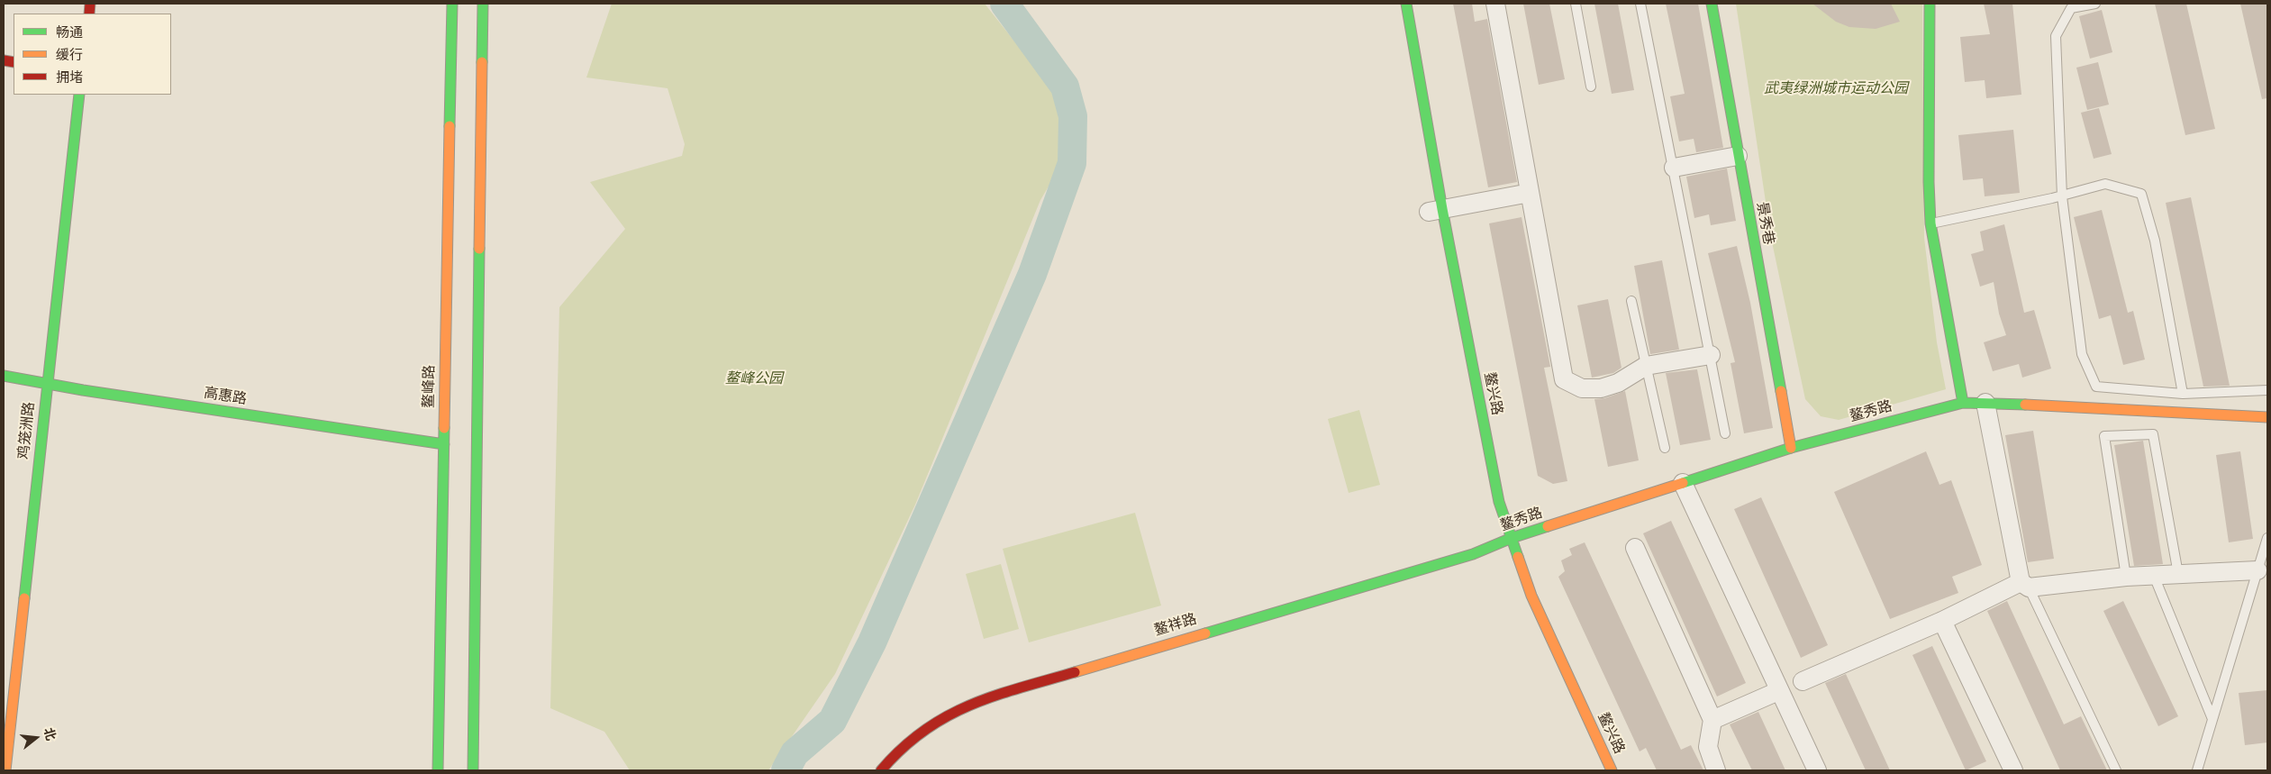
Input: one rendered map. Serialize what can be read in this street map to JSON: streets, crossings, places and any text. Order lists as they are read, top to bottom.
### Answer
{
  "streets": {
    "street": [
      "景秀巷",
      "鳌峰路",
      "鳌兴路",
      "高惠路",
      "鳌秀路",
      "鸡笼洲路",
      "鳌祥路"
    ]
  },
  "crossings": [
    ["景秀巷", "鳌秀路"],
    ["鳌峰路", "高惠路"],
    ["鳌兴路", "鳌秀路"],
    ["高惠路", "鸡笼洲路"],
    ["鳌秀路", "鳌祥路"]
  ],
  "parks": ["武夷绿洲城市运动公园", "鳌峰公园"],
  "legend": ["畅通", "缓行", "拥堵"],
  "north": "right"
}
